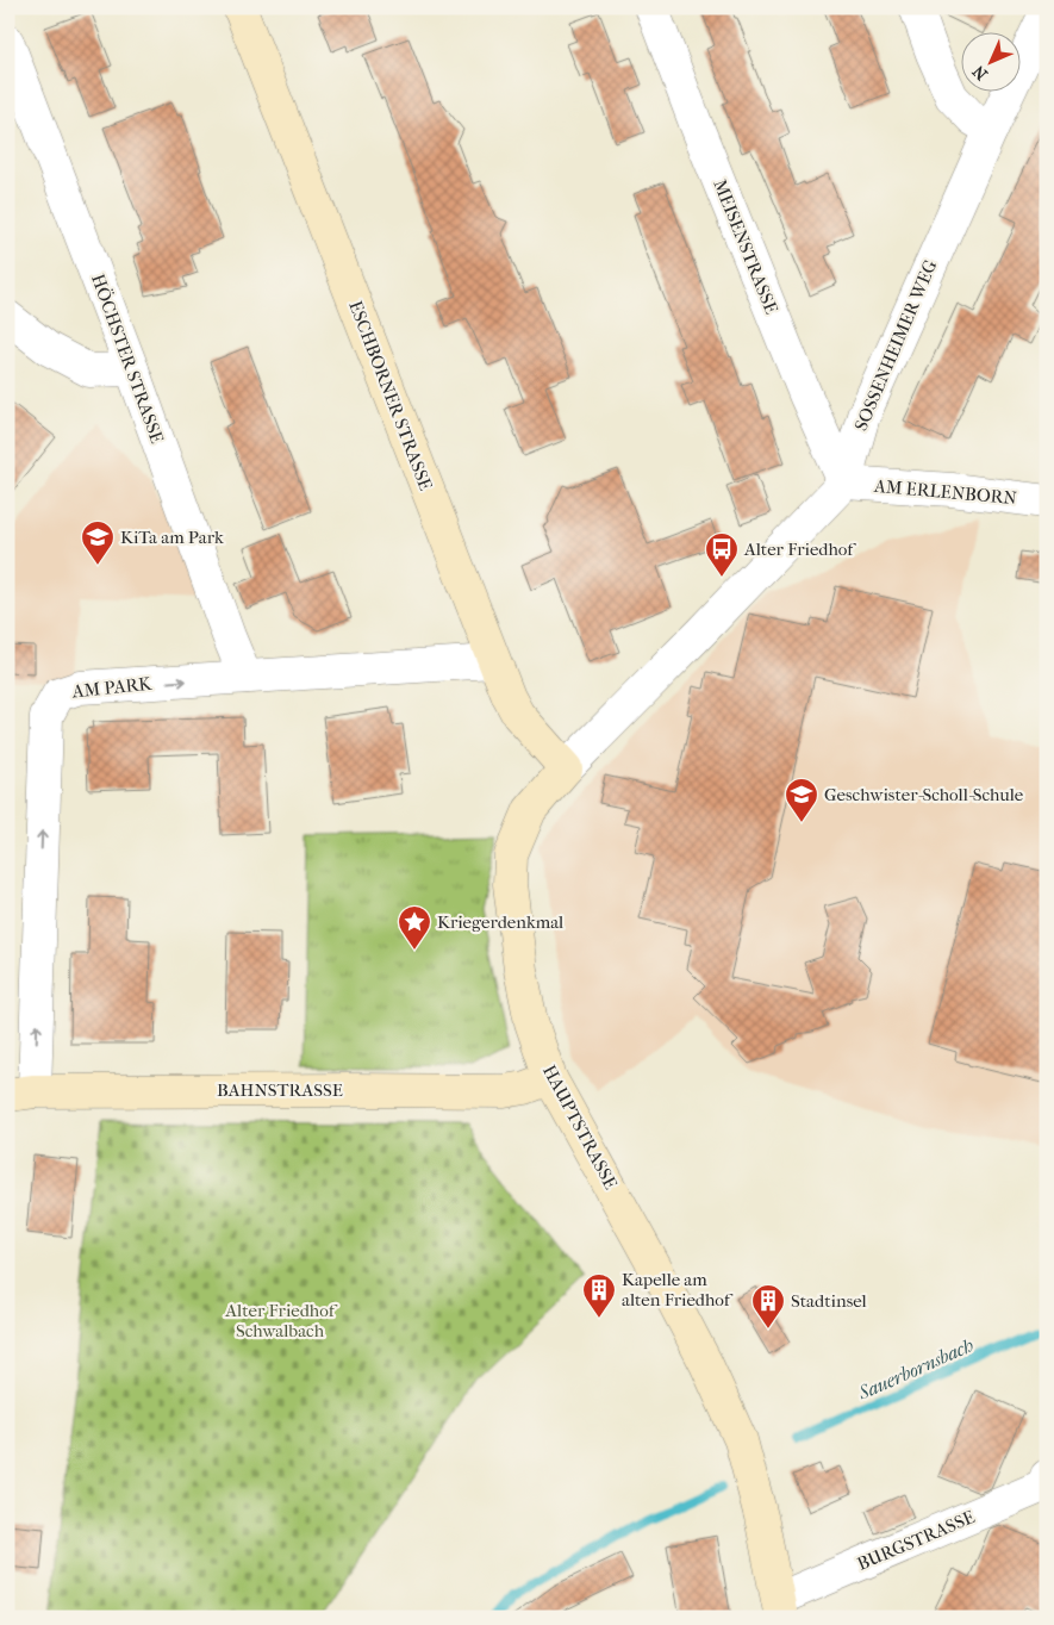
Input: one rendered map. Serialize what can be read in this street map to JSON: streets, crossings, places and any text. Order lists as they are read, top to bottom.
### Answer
{
  "streets": {
    "street": [
      "MEISENSTRASSE",
      "SOSSENHEIMER WEG",
      "HÖCHSTER STRASSE",
      "ESCHBORNER STRASSE",
      "AM ERLENBORN",
      "AM PARK",
      "BAHNSTRASSE",
      "HAUPTSTRASSE",
      "BURGSTRASSE"
    ]
  },
  "crossings": [
    ["MEISENSTRASSE", "SOSSENHEIMER WEG"],
    ["MEISENSTRASSE", "AM ERLENBORN"],
    ["SOSSENHEIMER WEG", "ESCHBORNER STRASSE"],
    ["SOSSENHEIMER WEG", "AM ERLENBORN"],
    ["SOSSENHEIMER WEG", "HAUPTSTRASSE"],
    ["HÖCHSTER STRASSE", "AM PARK"],
    ["ESCHBORNER STRASSE", "AM PARK"],
    ["ESCHBORNER STRASSE", "HAUPTSTRASSE"],
    ["AM PARK", "BAHNSTRASSE"],
    ["BAHNSTRASSE", "HAUPTSTRASSE"],
    ["HAUPTSTRASSE", "BURGSTRASSE"]
  ],
  "one_way": ["AM PARK"],
  "water": ["Sauerbornsbach"],
  "parks": ["Alter Friedhof Schwalbach"],
  "places": {
    "school or university": ["KiTa am Park", "Geschwister-Scholl-Schule"],
    "bus stop": ["Alter Friedhof"],
    "place": ["Kriegerdenkmal"],
    "building": ["Kapelle am alten Friedhof", "Stadtinsel"]
  },
  "north": "bottom left"
}
